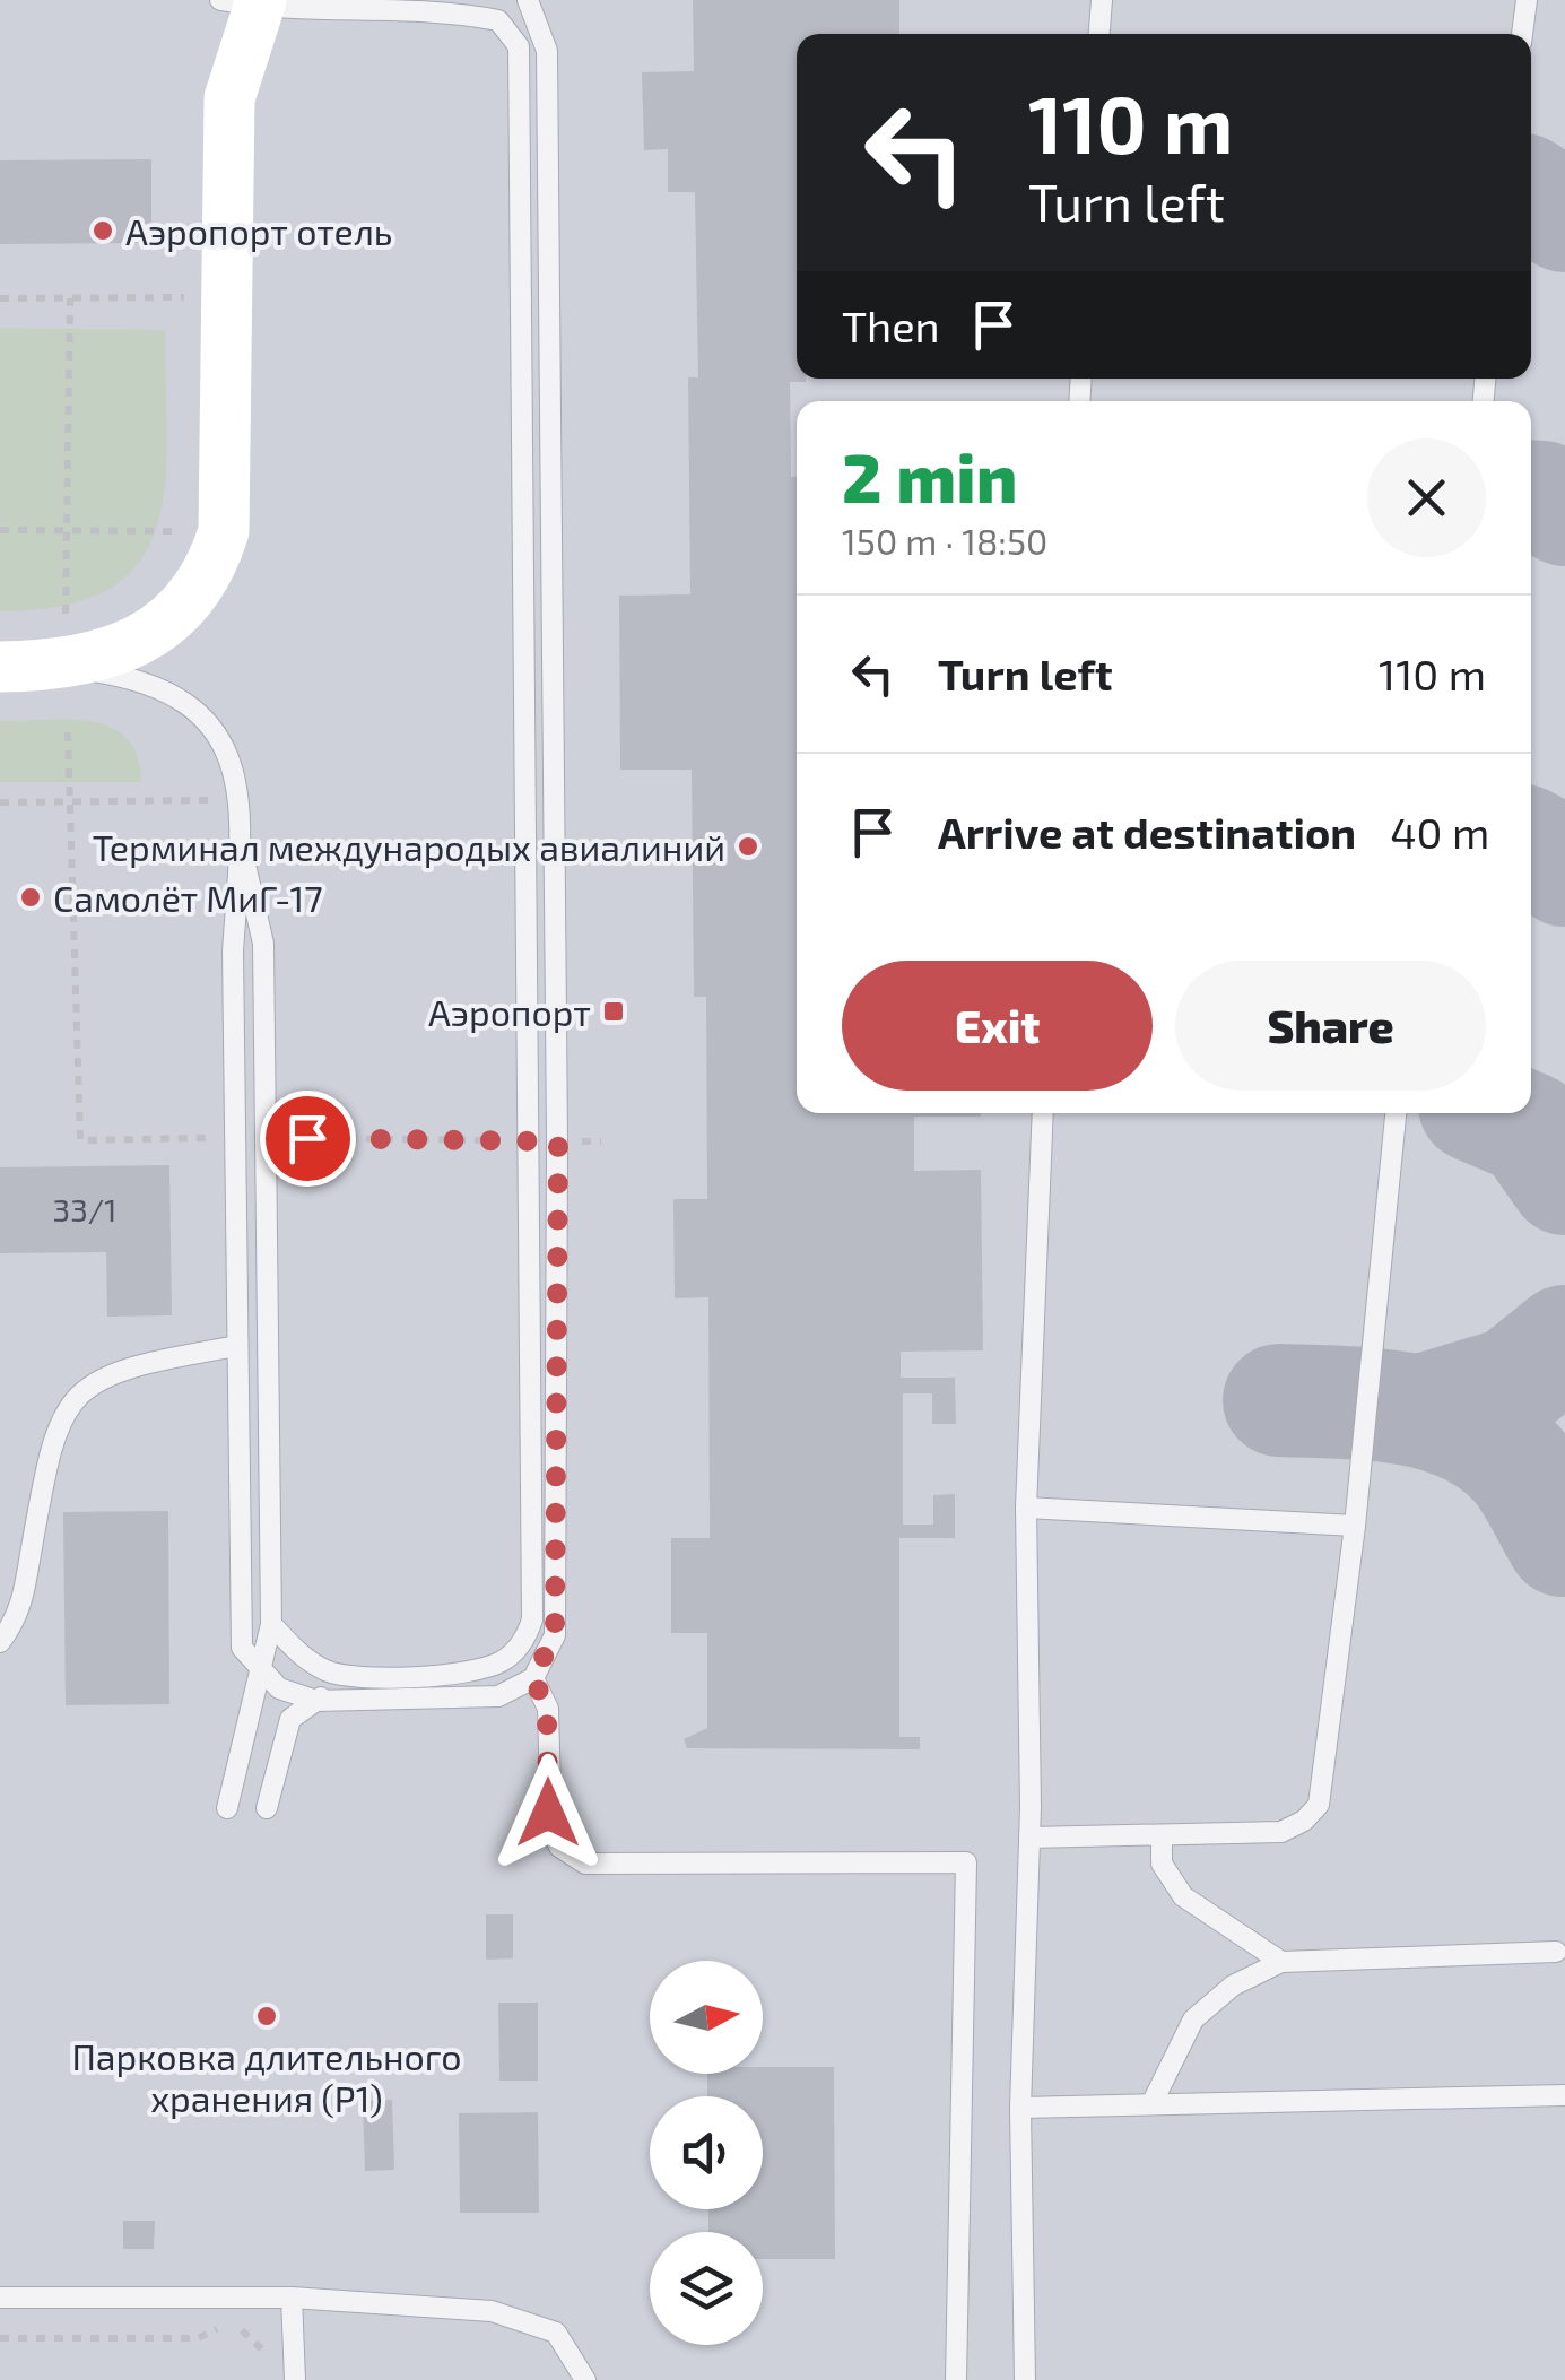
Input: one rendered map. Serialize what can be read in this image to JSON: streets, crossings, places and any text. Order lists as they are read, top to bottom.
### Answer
{
  "places": {
    "other": [
      "Аэропорт отель",
      "Терминал международых авиалиний",
      "Самолёт МиГ-17",
      "Парковка длительного хранения (P1)"
    ],
    "transit": ["Аэропорт"]
  },
  "house_numbers": ["33/1"],
  "north": "right",
  "page": {
    "turn": ["110 m", "Turn left"],
    "then": "Then",
    "heading": ["2 min", "150 m · 18:50"],
    "list": [
      {
        "name": "Turn left",
        "value": "110 m"
      },
      {
        "name": "Arrive at destination",
        "value": "40 m"
      }
    ],
    "buttons": ["Exit", "Share"]
  }
}
